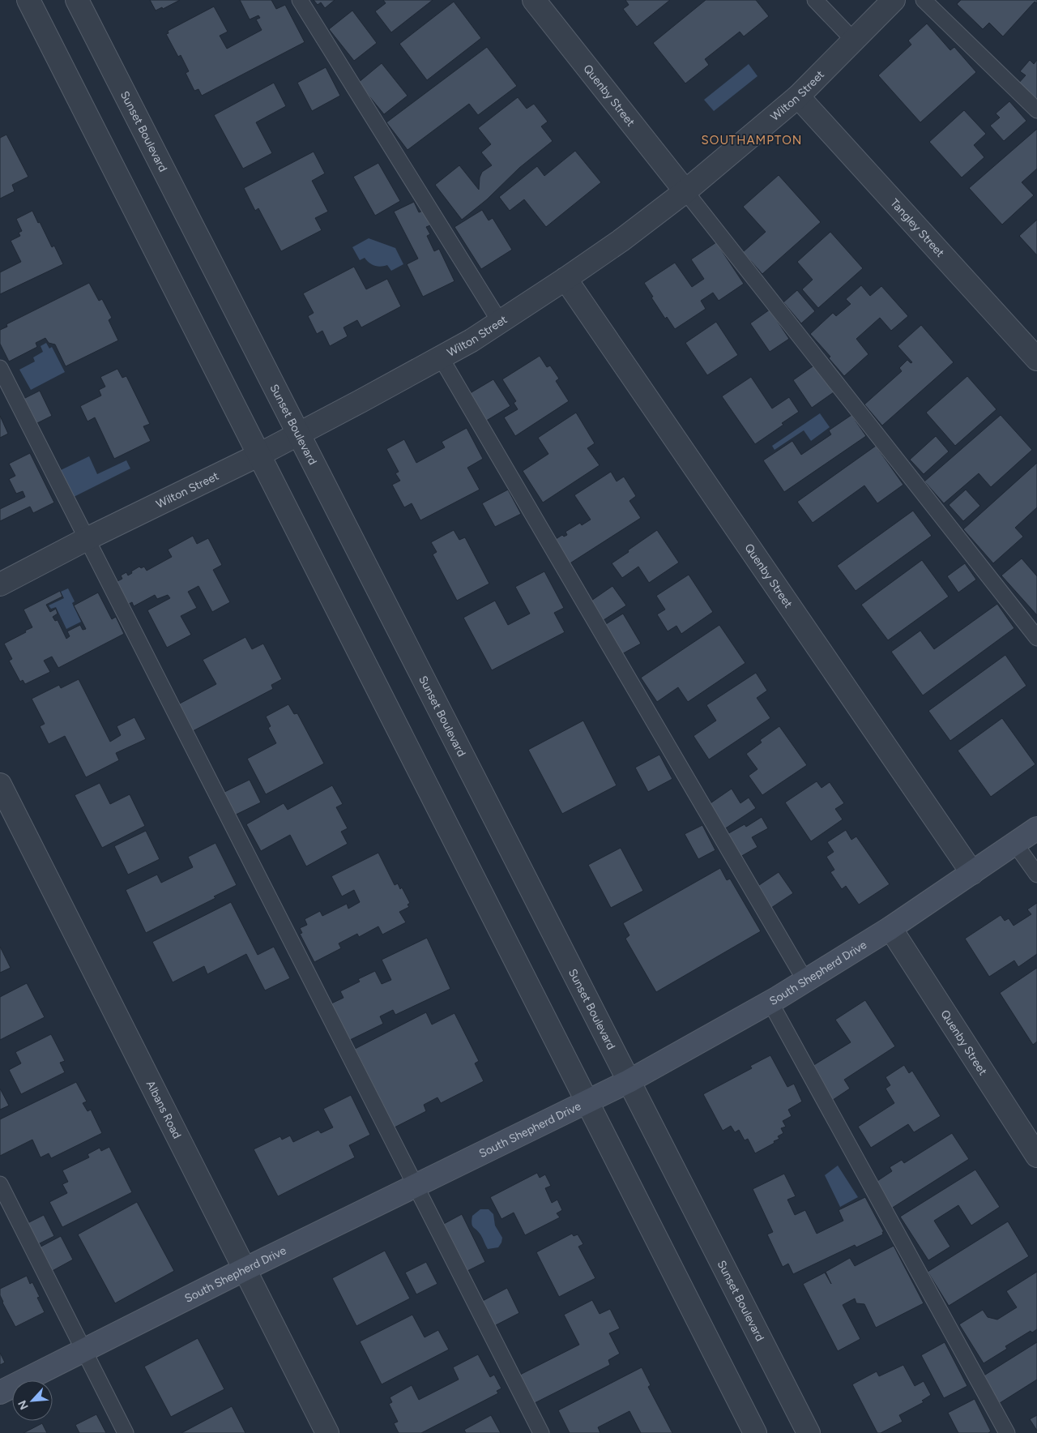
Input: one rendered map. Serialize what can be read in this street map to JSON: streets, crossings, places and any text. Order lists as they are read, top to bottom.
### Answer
{
  "streets": {
    "main road": ["South Shepherd Drive"],
    "street": [
      "Quenby Street",
      "Wilton Street",
      "Sunset Boulevard",
      "Tangley Street",
      "Albans Road"
    ]
  },
  "crossings": [
    ["Quenby Street", "Wilton Street"],
    ["Quenby Street", "South Shepherd Drive"],
    ["Wilton Street", "Sunset Boulevard"],
    ["Wilton Street", "Tangley Street"],
    ["Sunset Boulevard", "South Shepherd Drive"],
    ["South Shepherd Drive", "Albans Road"]
  ],
  "districts": ["SOUTHAMPTON"],
  "north": "bottom left"
}
